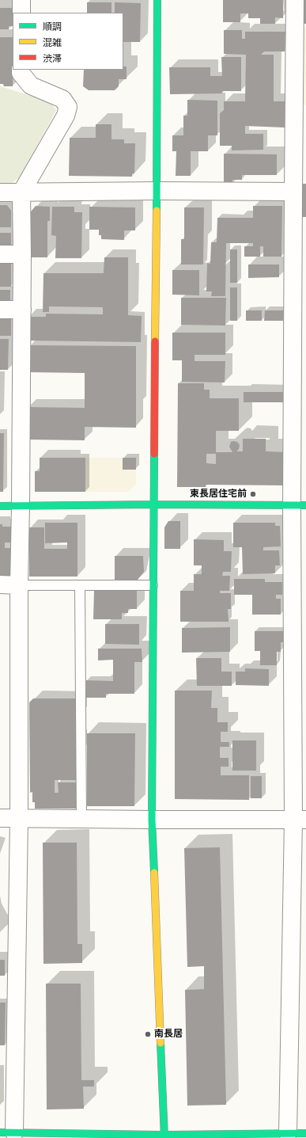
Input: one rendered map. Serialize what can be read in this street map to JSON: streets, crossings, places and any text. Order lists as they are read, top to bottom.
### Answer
{
  "places": ["東長居住宅前", "南長居"],
  "legend": ["順調", "混雑", "渋滞"]
}
